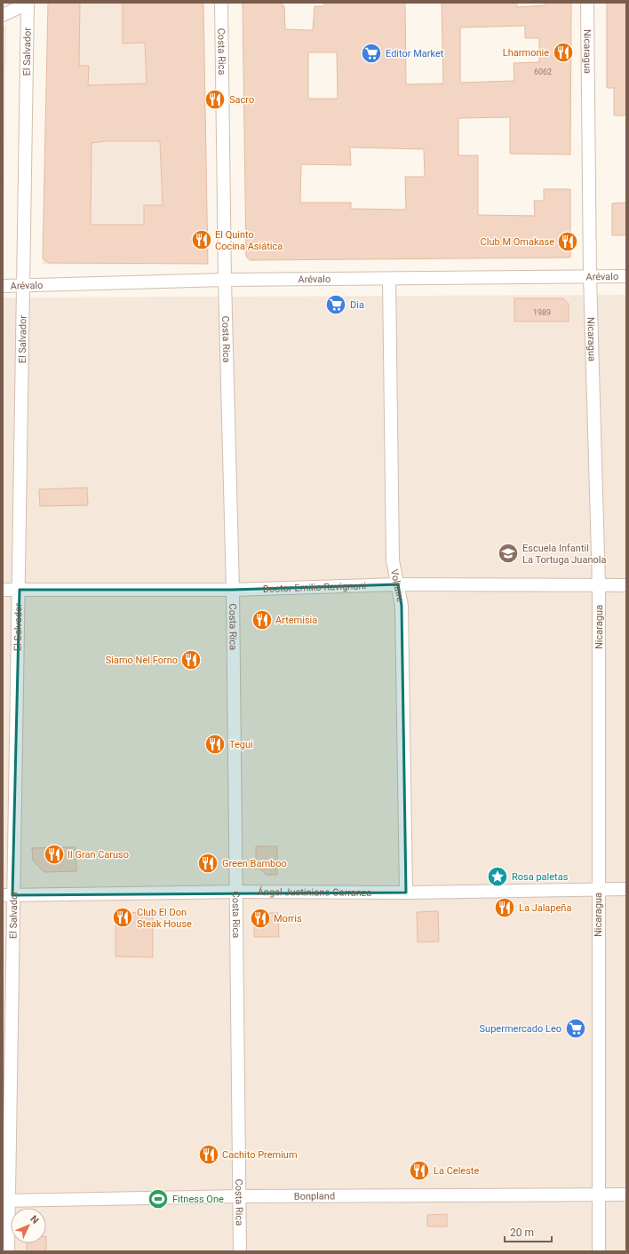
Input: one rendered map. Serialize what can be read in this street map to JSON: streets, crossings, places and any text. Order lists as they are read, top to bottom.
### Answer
{
  "streets": {
    "street": [
      "El Salvador",
      "Costa Rica",
      "Nicaragua",
      "Arévalo",
      "Voltaire",
      "Doctor Emilio Ravignani",
      "Ángel Justiniano Carranza",
      "Bonpland"
    ]
  },
  "crossings": [
    ["El Salvador", "Arévalo"],
    ["El Salvador", "Doctor Emilio Ravignani"],
    ["El Salvador", "Ángel Justiniano Carranza"],
    ["El Salvador", "Bonpland"],
    ["Costa Rica", "Arévalo"],
    ["Costa Rica", "Doctor Emilio Ravignani"],
    ["Costa Rica", "Ángel Justiniano Carranza"],
    ["Costa Rica", "Bonpland"],
    ["Nicaragua", "Arévalo"],
    ["Nicaragua", "Doctor Emilio Ravignani"],
    ["Nicaragua", "Ángel Justiniano Carranza"],
    ["Nicaragua", "Bonpland"],
    ["Arévalo", "Voltaire"],
    ["Voltaire", "Doctor Emilio Ravignani"],
    ["Voltaire", "Ángel Justiniano Carranza"]
  ],
  "places": {
    "restaurant": [
      "Lharmonie",
      "Sacro",
      "El Quinto Cocina Asiática",
      "Club M Omakase",
      "Artemisia",
      "Siamo Nel Forno",
      "Tegui",
      "Il Gran Caruso",
      "Green Bamboo",
      "La Jalapeña",
      "Club El Don Steak House",
      "Morris",
      "Cachito Premium",
      "La Celeste"
    ],
    "supermarket": ["Editor Market", "Dia", "Supermercado Leo"],
    "school or university": ["Escuela Infantil La Tortuga Juanola"],
    "place": ["Rosa paletas"],
    "sports": ["Fitness One"]
  },
  "house_numbers": ["6062", "1989"],
  "scale_bar": "20 m",
  "north": "top right"
}
